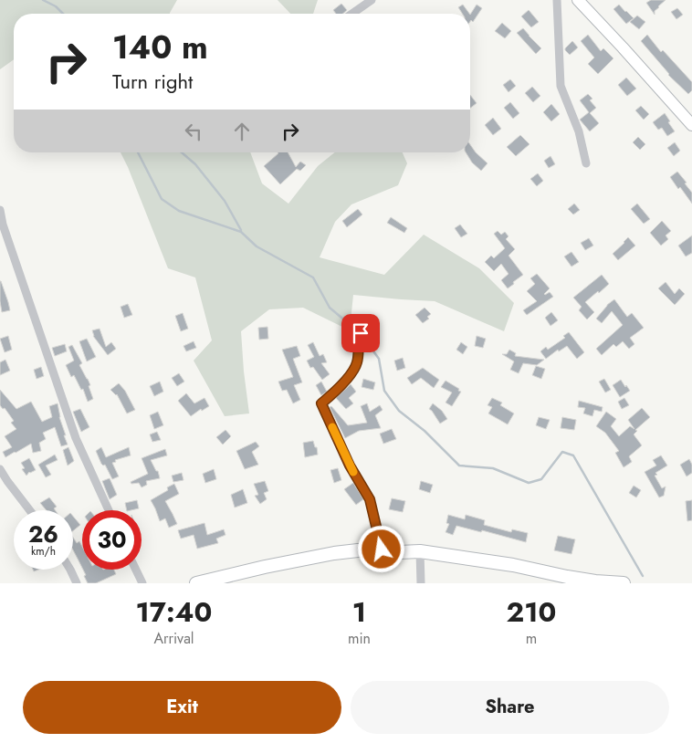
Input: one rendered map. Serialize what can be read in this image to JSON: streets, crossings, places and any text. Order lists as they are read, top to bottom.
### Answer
{
  "page": {
    "turn": ["140 m", "Turn right"],
    "speed": "26 km/h",
    "limit": "30",
    "eta": [
      "17:40",
      "Arrival",
      "1",
      "min",
      "210",
      "m"
    ],
    "buttons": ["Exit", "Share"]
  }
}
